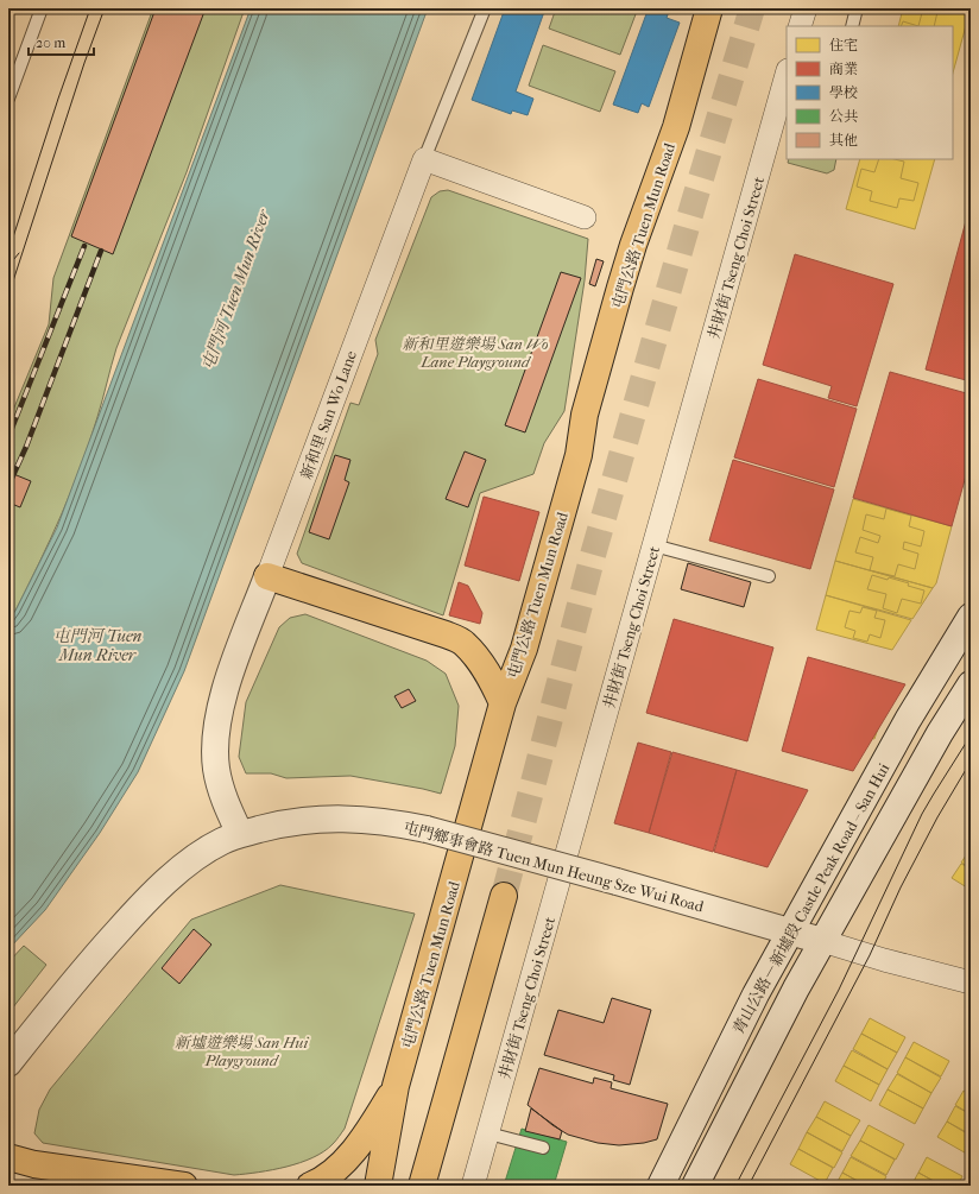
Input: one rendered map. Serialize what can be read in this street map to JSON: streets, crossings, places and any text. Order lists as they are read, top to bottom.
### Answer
{
  "streets": {
    "highway": ["屯門公路 Tuen Mun Road"],
    "main road": ["新和里 San Wo Lane", "屯門鄉事會路 Tuen Mun Heung Sze Wui Road", "青山公路－新墟段 Castle Peak Road – San Hui"],
    "street": ["井財街 Tseng Choi Street"]
  },
  "crossings": [
    ["新和里 San Wo Lane", "屯門鄉事會路 Tuen Mun Heung Sze Wui Road"],
    ["屯門鄉事會路 Tuen Mun Heung Sze Wui Road", "青山公路－新墟段 Castle Peak Road – San Hui"]
  ],
  "water": ["屯門河 Tuen Mun River"],
  "parks": ["新和里遊樂場 San Wo Lane Playground", "新墟遊樂場 San Hui Playground"],
  "legend": [
    "住宅",
    "商業",
    "學校",
    "公共",
    "其他"
  ],
  "scale_bar": "20 m"
}
